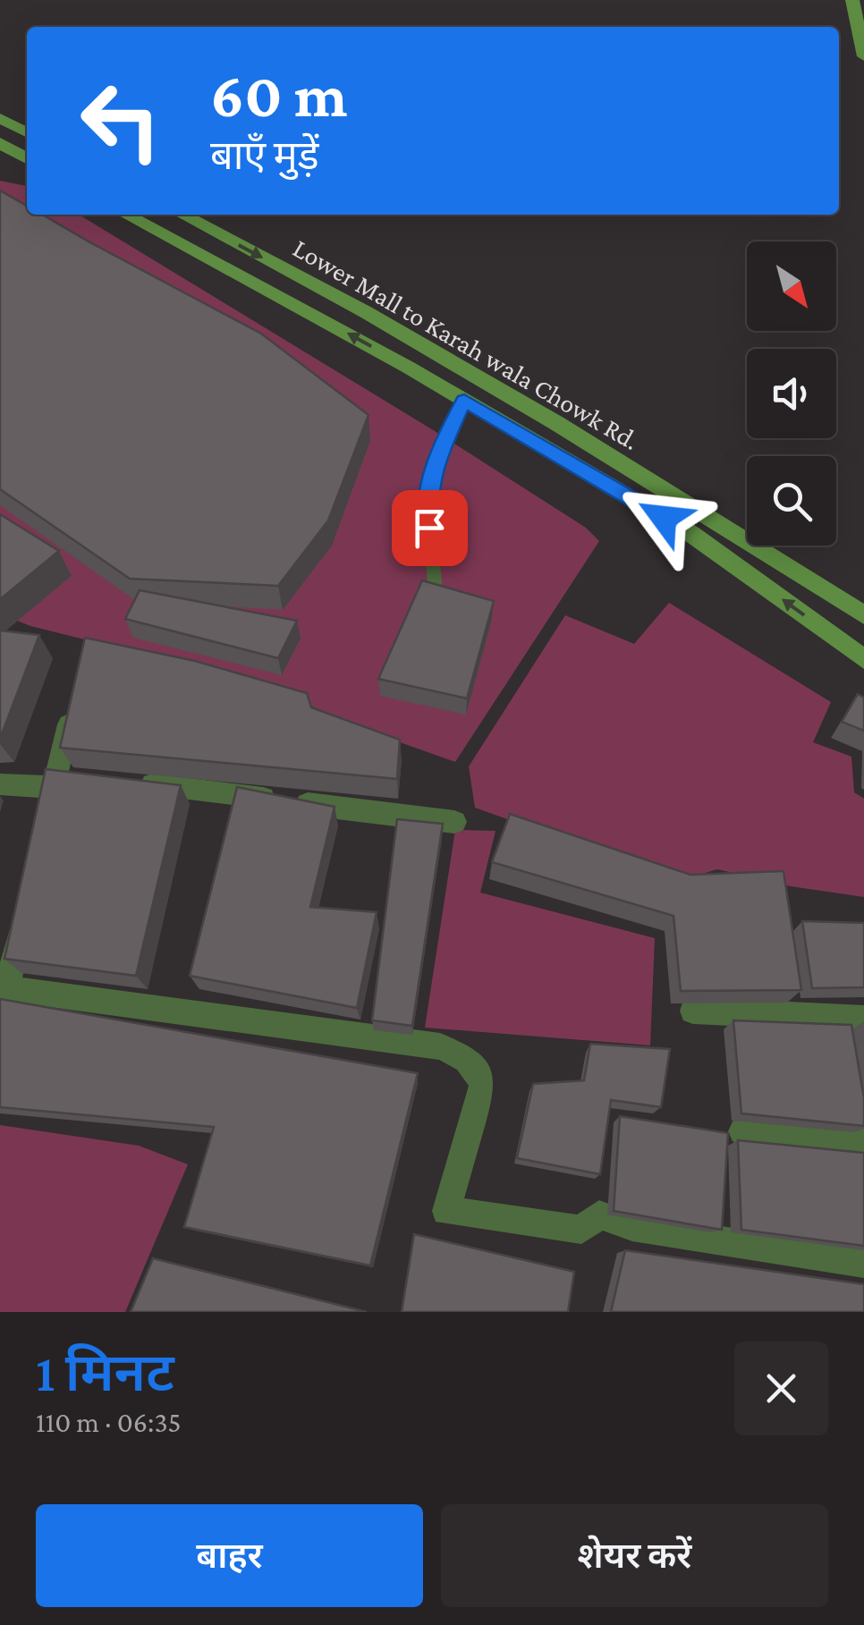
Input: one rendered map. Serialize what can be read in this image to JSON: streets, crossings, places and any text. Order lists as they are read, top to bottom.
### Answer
{
  "streets": {
    "main road": ["Lower Mall to Karah wala Chowk Rd."]
  },
  "north": "bottom right",
  "page": {
    "turn": ["60 m", "बाएँ मुड़ें"],
    "heading": ["1 मिनट", "110 m · 06:35"],
    "buttons": ["बाहर", "शेयर करें"]
  }
}
